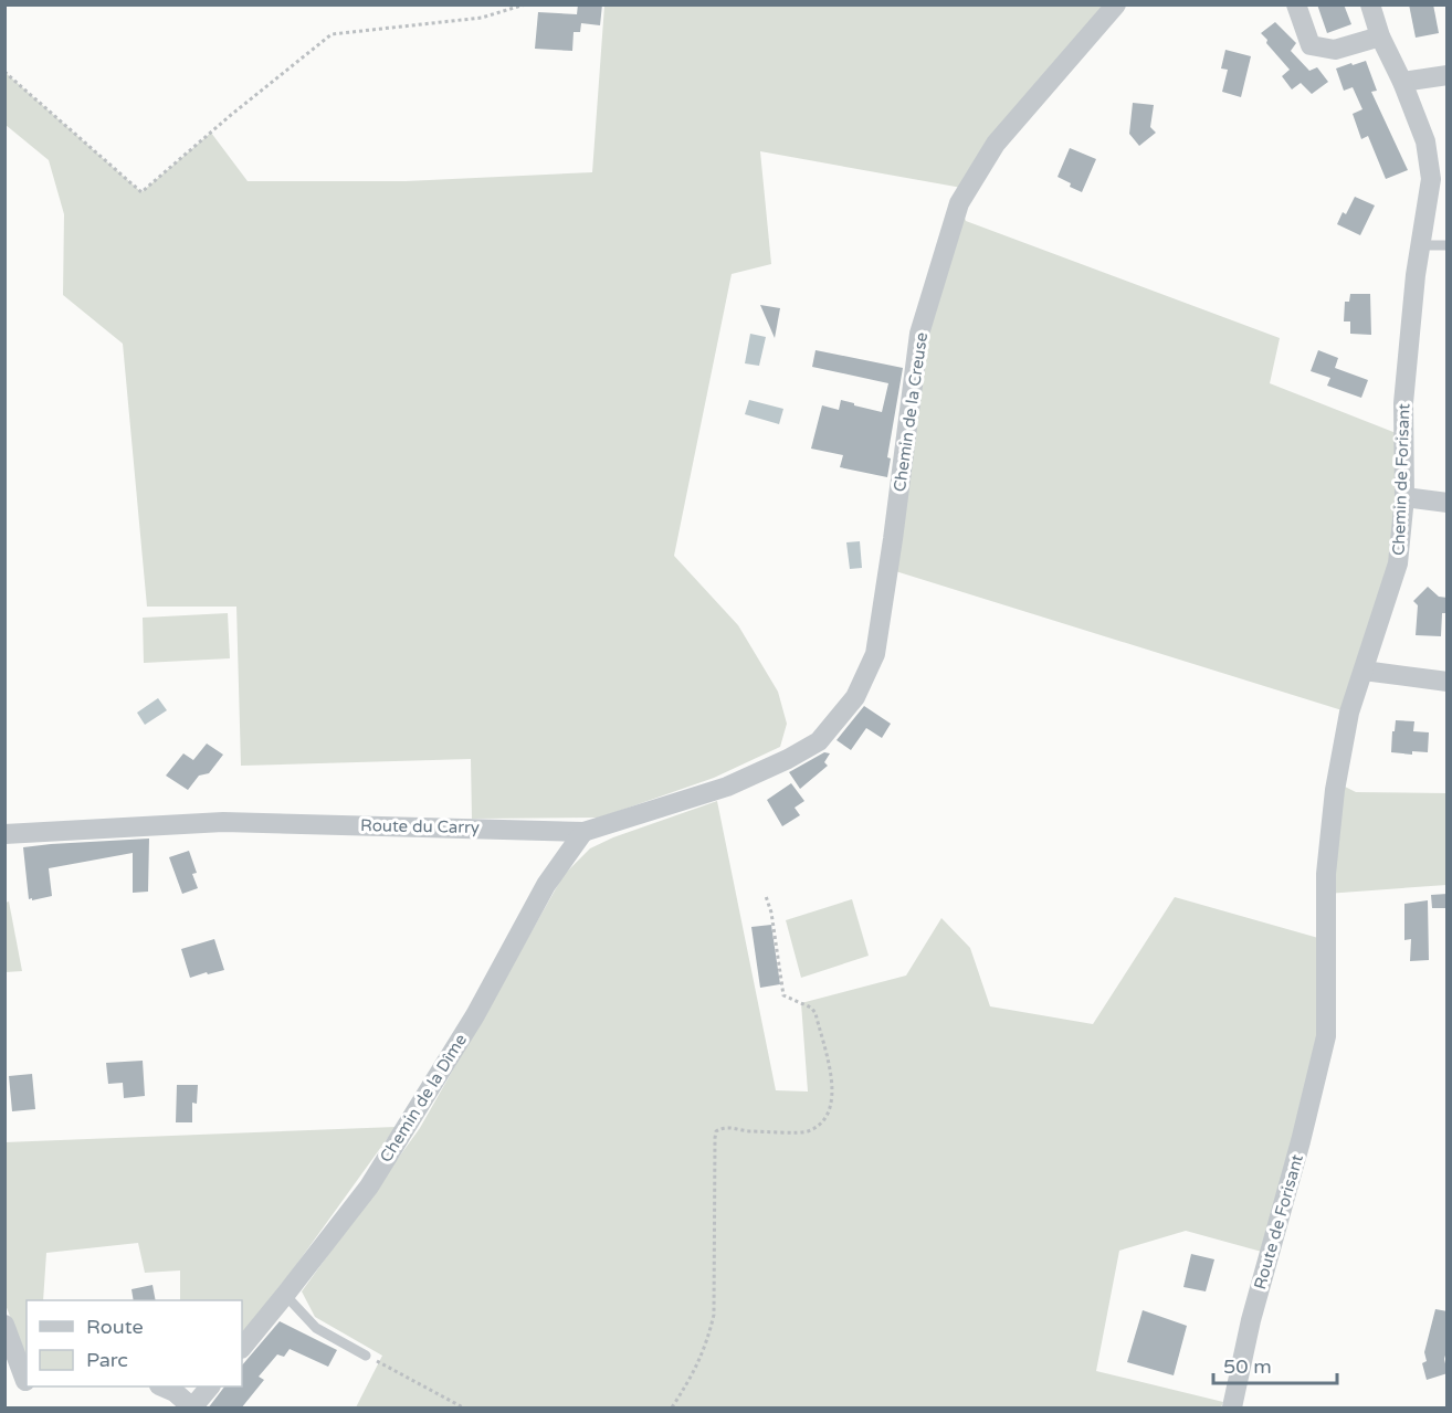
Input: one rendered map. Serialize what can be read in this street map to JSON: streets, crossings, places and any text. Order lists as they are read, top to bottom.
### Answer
{
  "streets": {
    "street": [
      "Chemin de la Creuse",
      "Chemin de Forisant",
      "Route du Carry",
      "Chemin de la Dîme",
      "Route de Forisant"
    ]
  },
  "crossings": [
    ["Chemin de la Creuse", "Route du Carry"],
    ["Chemin de Forisant", "Route de Forisant"],
    ["Route du Carry", "Chemin de la Dîme"]
  ],
  "legend": ["Route", "Parc"],
  "scale_bar": "50 m"
}
